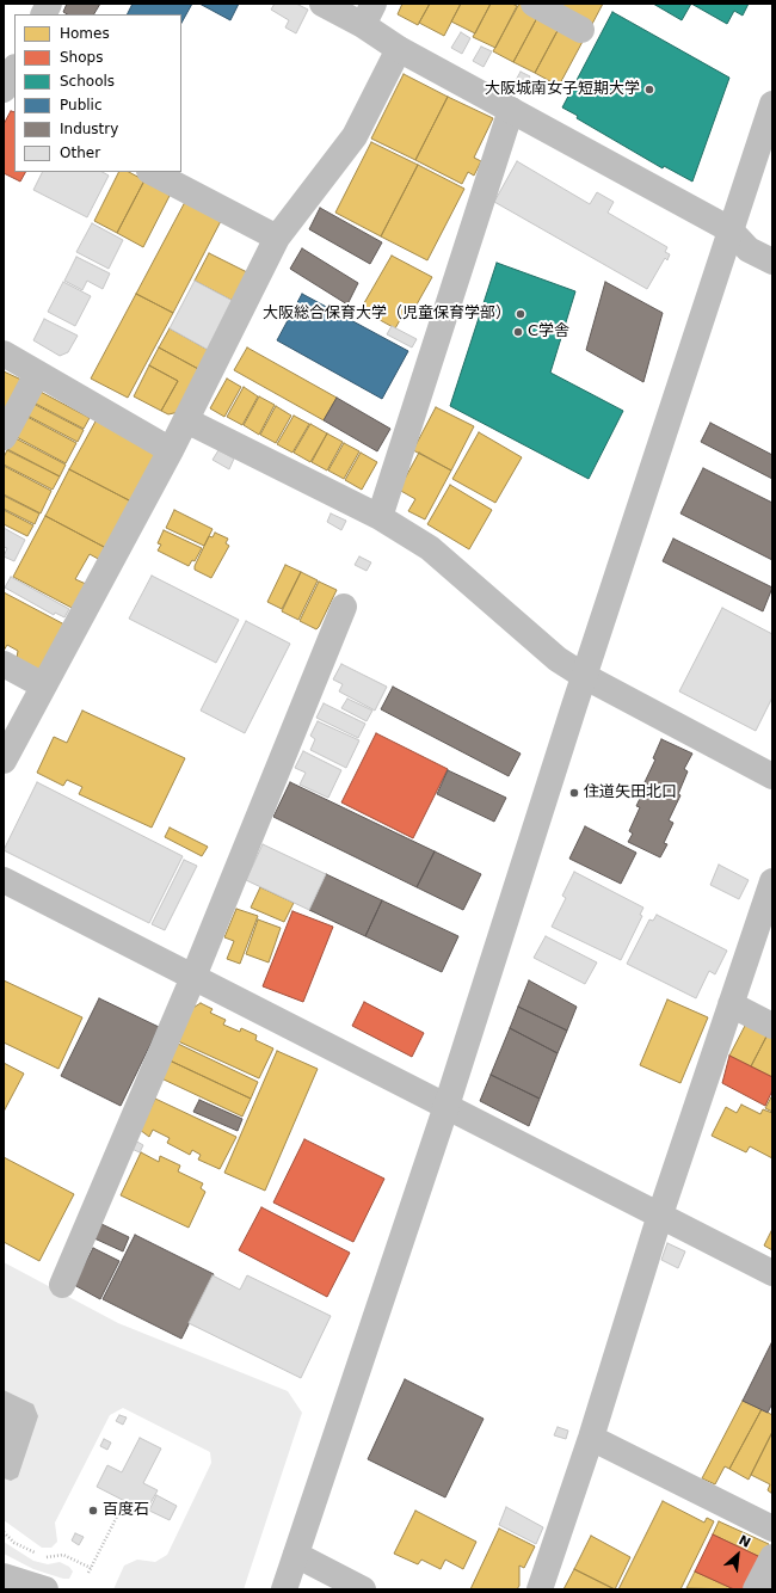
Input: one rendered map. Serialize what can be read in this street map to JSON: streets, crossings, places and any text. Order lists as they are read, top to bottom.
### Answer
{
  "places": [
    "大阪城南女子短期大学",
    "大阪総合保育大学（児童保育学部）",
    "C学舎",
    "住道矢田北口",
    "百度石"
  ],
  "legend": [
    "Homes",
    "Shops",
    "Schools",
    "Public",
    "Industry",
    "Other"
  ],
  "north": "top right"
}
